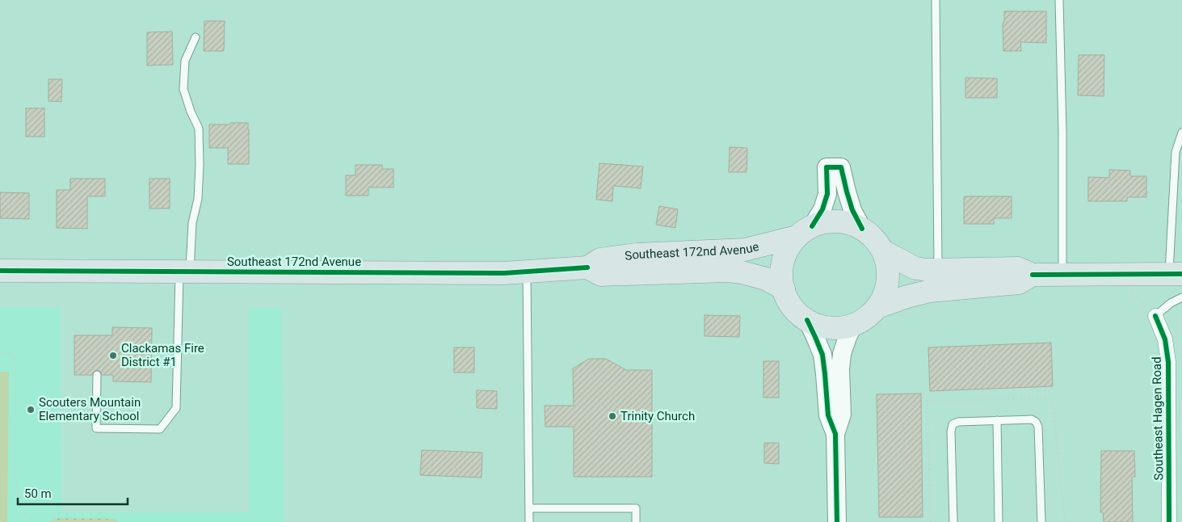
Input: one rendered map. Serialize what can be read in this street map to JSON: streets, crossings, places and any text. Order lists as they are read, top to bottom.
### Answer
{
  "streets": {
    "main road": ["Southeast 172nd Avenue"],
    "street": ["Southeast Hagen Road"]
  },
  "places": ["Clackamas Fire District #1", "Scouters Mountain Elementary School", "Trinity Church"],
  "scale_bar": "50 m"
}
